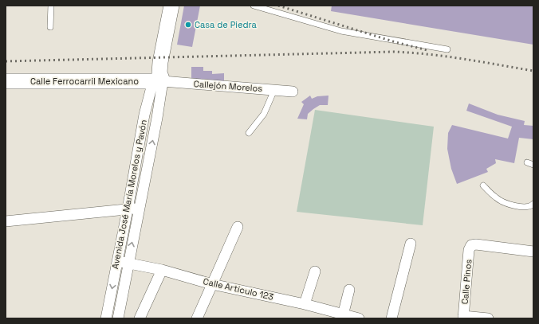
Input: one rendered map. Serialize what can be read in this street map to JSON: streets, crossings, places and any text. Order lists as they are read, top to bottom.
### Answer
{
  "streets": {
    "main road": ["Calle Ferrocarril Mexicano", "Avenida José María Morelos y Pavón"],
    "street": ["Callejón Morelos", "Calle Pinos", "Calle Artículo 123"]
  },
  "crossings": [
    ["Calle Ferrocarril Mexicano", "Callejón Morelos"],
    ["Calle Ferrocarril Mexicano", "Avenida José María Morelos y Pavón"],
    ["Callejón Morelos", "Avenida José María Morelos y Pavón"],
    ["Avenida José María Morelos y Pavón", "Calle Artículo 123"]
  ],
  "places": ["Casa de Piedra"]
}
